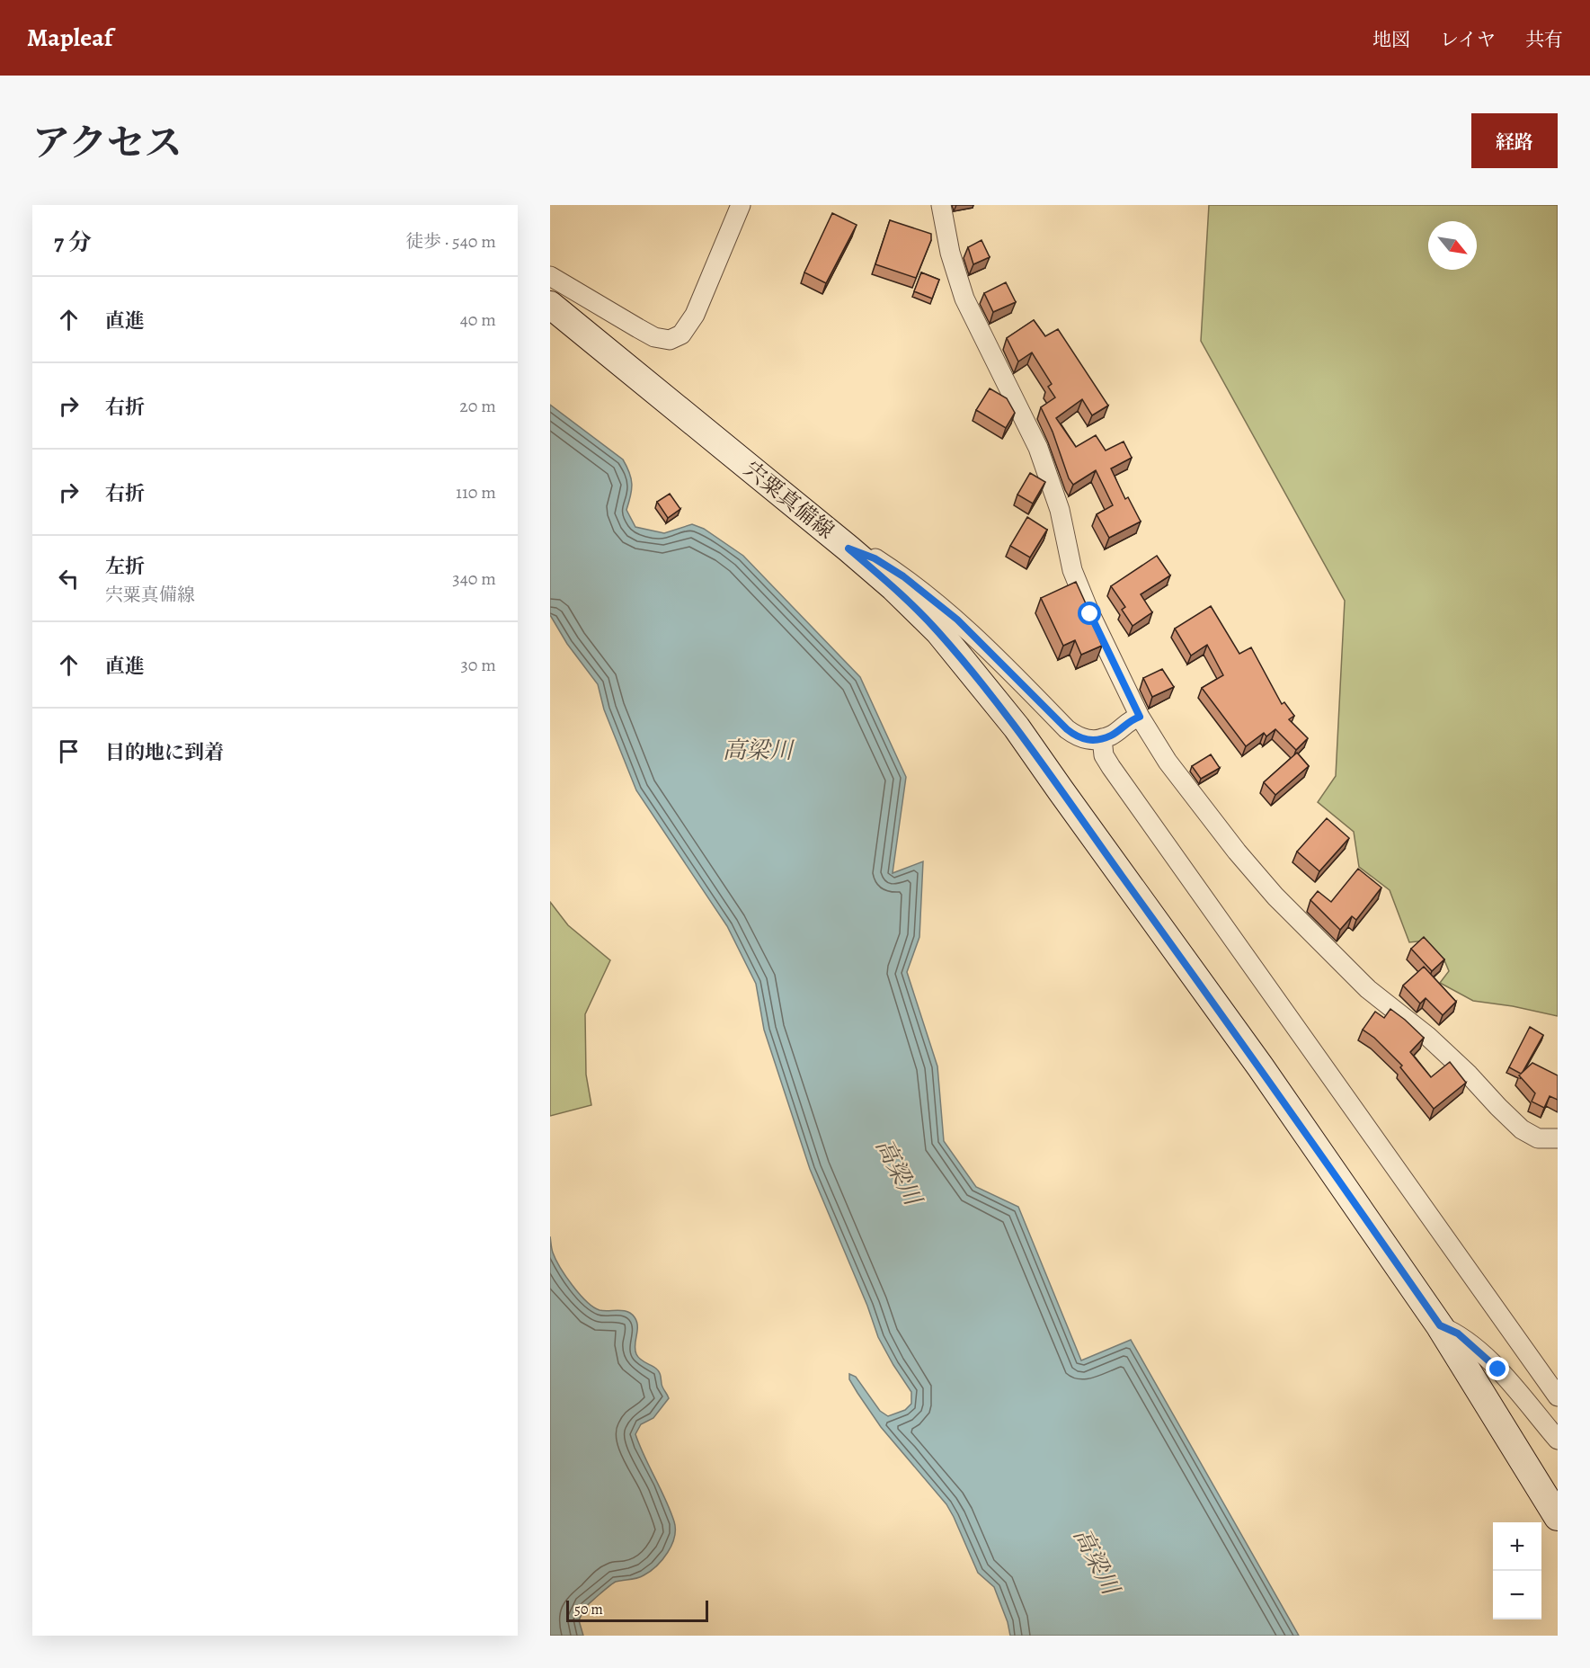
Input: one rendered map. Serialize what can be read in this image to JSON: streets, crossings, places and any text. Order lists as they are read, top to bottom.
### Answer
{
  "streets": {
    "main road": ["宍粟真備線"]
  },
  "water": ["高梁川"],
  "scale_bar": "50 m",
  "north": "bottom right",
  "page": {
    "header": "Mapleaf",
    "nav": ["地図", "レイヤ", "共有"],
    "title": "アクセス",
    "buttons": "経路",
    "heading": ["7 分", "徒歩 · 540 m"],
    "list": [
      ["直進", "40 m"],
      ["右折", "20 m"],
      ["右折", "110 m"],
      ["左折", "宍粟真備線", "340 m"],
      ["直進", "30 m"],
      "目的地に到着"
    ],
    "map_buttons": ["+", "−"],
    "scale": "50 m"
  }
}
